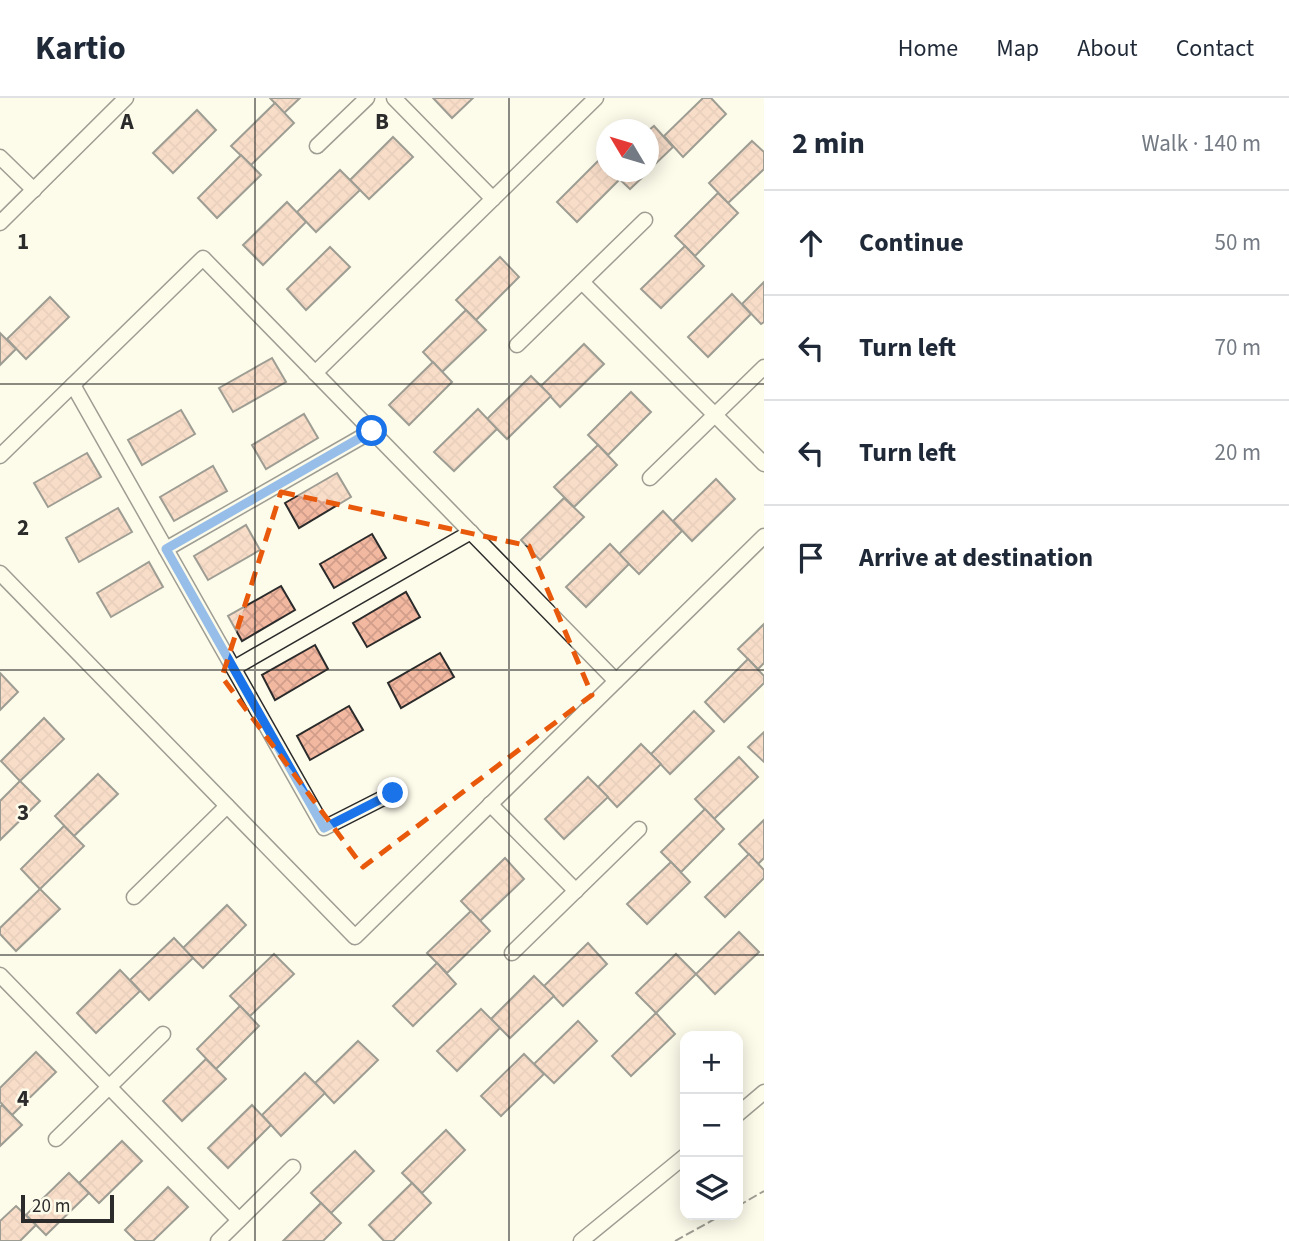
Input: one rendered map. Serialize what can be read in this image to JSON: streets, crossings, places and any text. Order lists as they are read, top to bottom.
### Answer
{
  "scale_bar": "20 m",
  "north": "top left",
  "page": {
    "header": "Kartio",
    "nav": [
      "Home",
      "Map",
      "About",
      "Contact"
    ],
    "heading": ["2 min", "Walk · 140 m"],
    "list": [
      ["Continue", "50 m"],
      ["Turn left", "70 m"],
      ["Turn left", "20 m"],
      "Arrive at destination"
    ],
    "map_buttons": ["+", "−"],
    "scale": "20 m"
  },
  "grid": {
    "columns": ["A", "B"],
    "rows": [
      "1",
      "2",
      "3",
      "4"
    ]
  }
}
